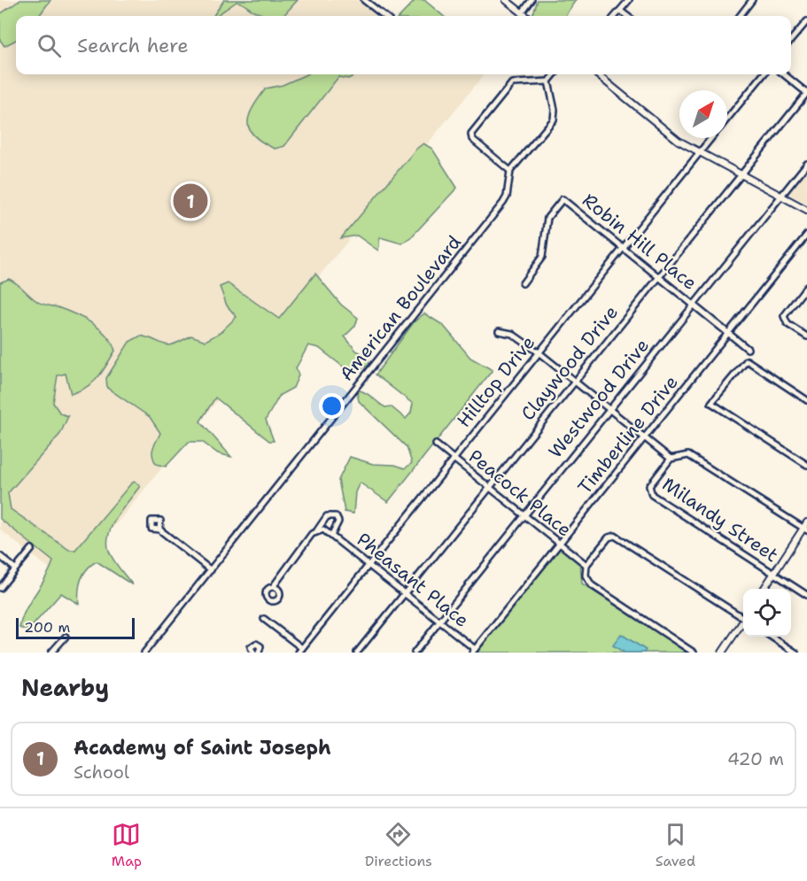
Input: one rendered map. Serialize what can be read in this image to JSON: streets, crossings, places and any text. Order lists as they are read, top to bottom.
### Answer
{
  "streets": {
    "street": [
      "Robin Hill Place",
      "American Boulevard",
      "Claywood Drive",
      "Hilltop Drive",
      "Westwood Drive",
      "Timberline Drive",
      "Peacock Place",
      "Milandy Street",
      "Pheasant Place"
    ]
  },
  "crossings": [
    ["Robin Hill Place", "Claywood Drive"],
    ["Robin Hill Place", "Hilltop Drive"],
    ["Robin Hill Place", "Westwood Drive"],
    ["Robin Hill Place", "Timberline Drive"],
    ["Claywood Drive", "Peacock Place"],
    ["Claywood Drive", "Pheasant Place"],
    ["Hilltop Drive", "Peacock Place"],
    ["Hilltop Drive", "Pheasant Place"],
    ["Westwood Drive", "Peacock Place"],
    ["Westwood Drive", "Pheasant Place"],
    ["Timberline Drive", "Peacock Place"],
    ["Timberline Drive", "Pheasant Place"]
  ],
  "scale_bar": "200 m",
  "north": "top right",
  "page": {
    "search": "Search here",
    "pins": "1",
    "scale": "200 m",
    "heading": "Nearby",
    "list": [
      {
        "mark": "1",
        "name": "Academy of Saint Joseph",
        "note": "School",
        "value": "420 m"
      }
    ],
    "nav": ["Map", "Directions", "Saved"]
  }
}
